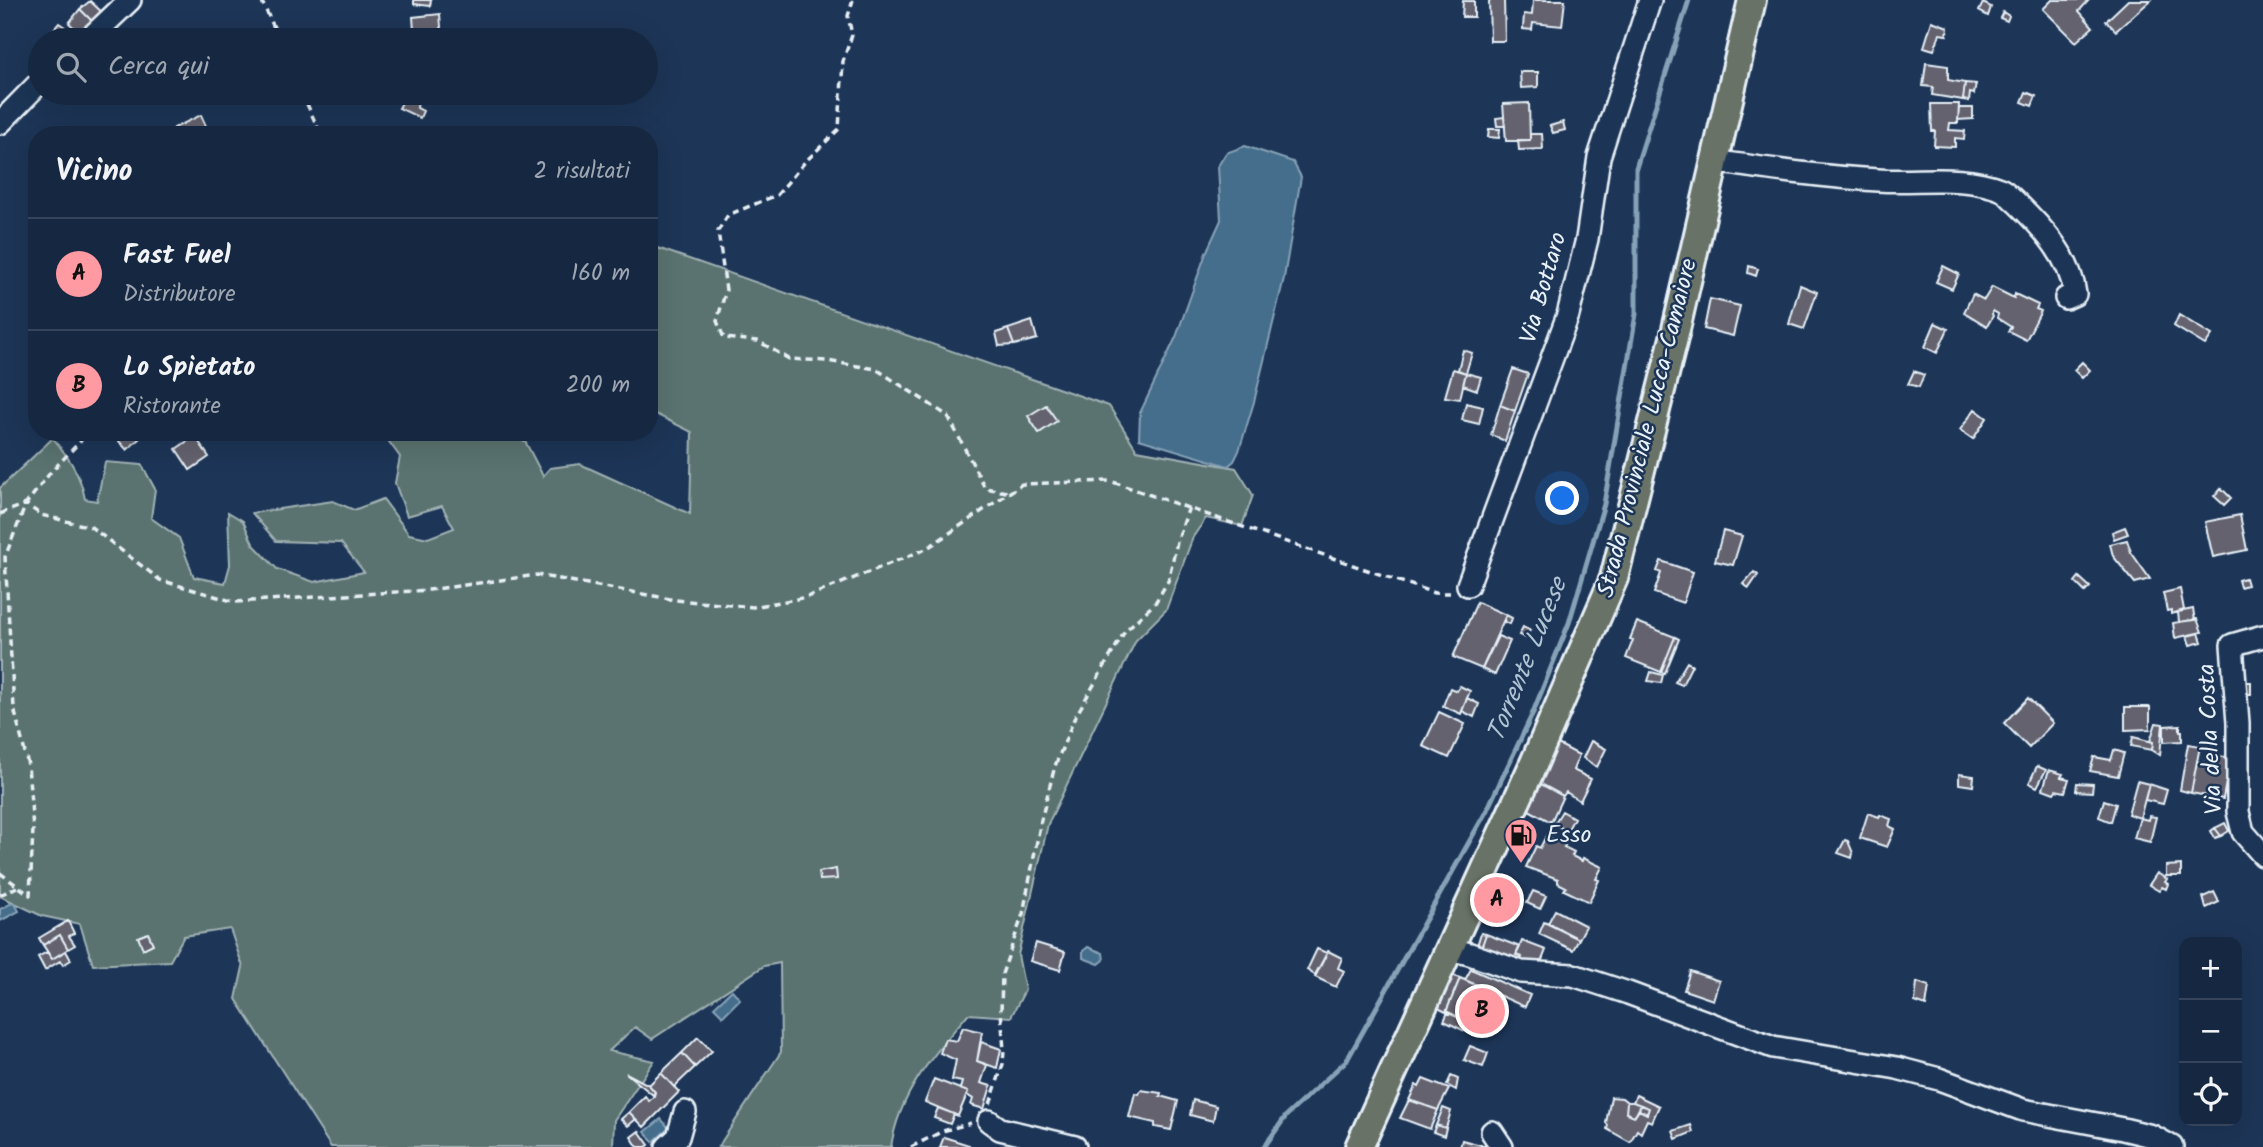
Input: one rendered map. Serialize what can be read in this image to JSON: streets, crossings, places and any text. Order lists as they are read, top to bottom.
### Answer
{
  "streets": {
    "main road": ["Strada Provinciale Lucca-Camaiore"],
    "street": ["Via Bottaro", "Via della Costa"]
  },
  "water": ["Torrente Lucese"],
  "places": {
    "fuel station": ["Esso"]
  },
  "page": {
    "search": "Cerca qui",
    "heading": ["Vicino", "2 risultati"],
    "list": [
      {
        "mark": "A",
        "name": "Fast Fuel",
        "note": "Distributore",
        "value": "160 m"
      },
      {
        "mark": "B",
        "name": "Lo Spietato",
        "note": "Ristorante",
        "value": "200 m"
      }
    ],
    "pins": ["A", "B"],
    "map_buttons": ["+", "−"]
  }
}
